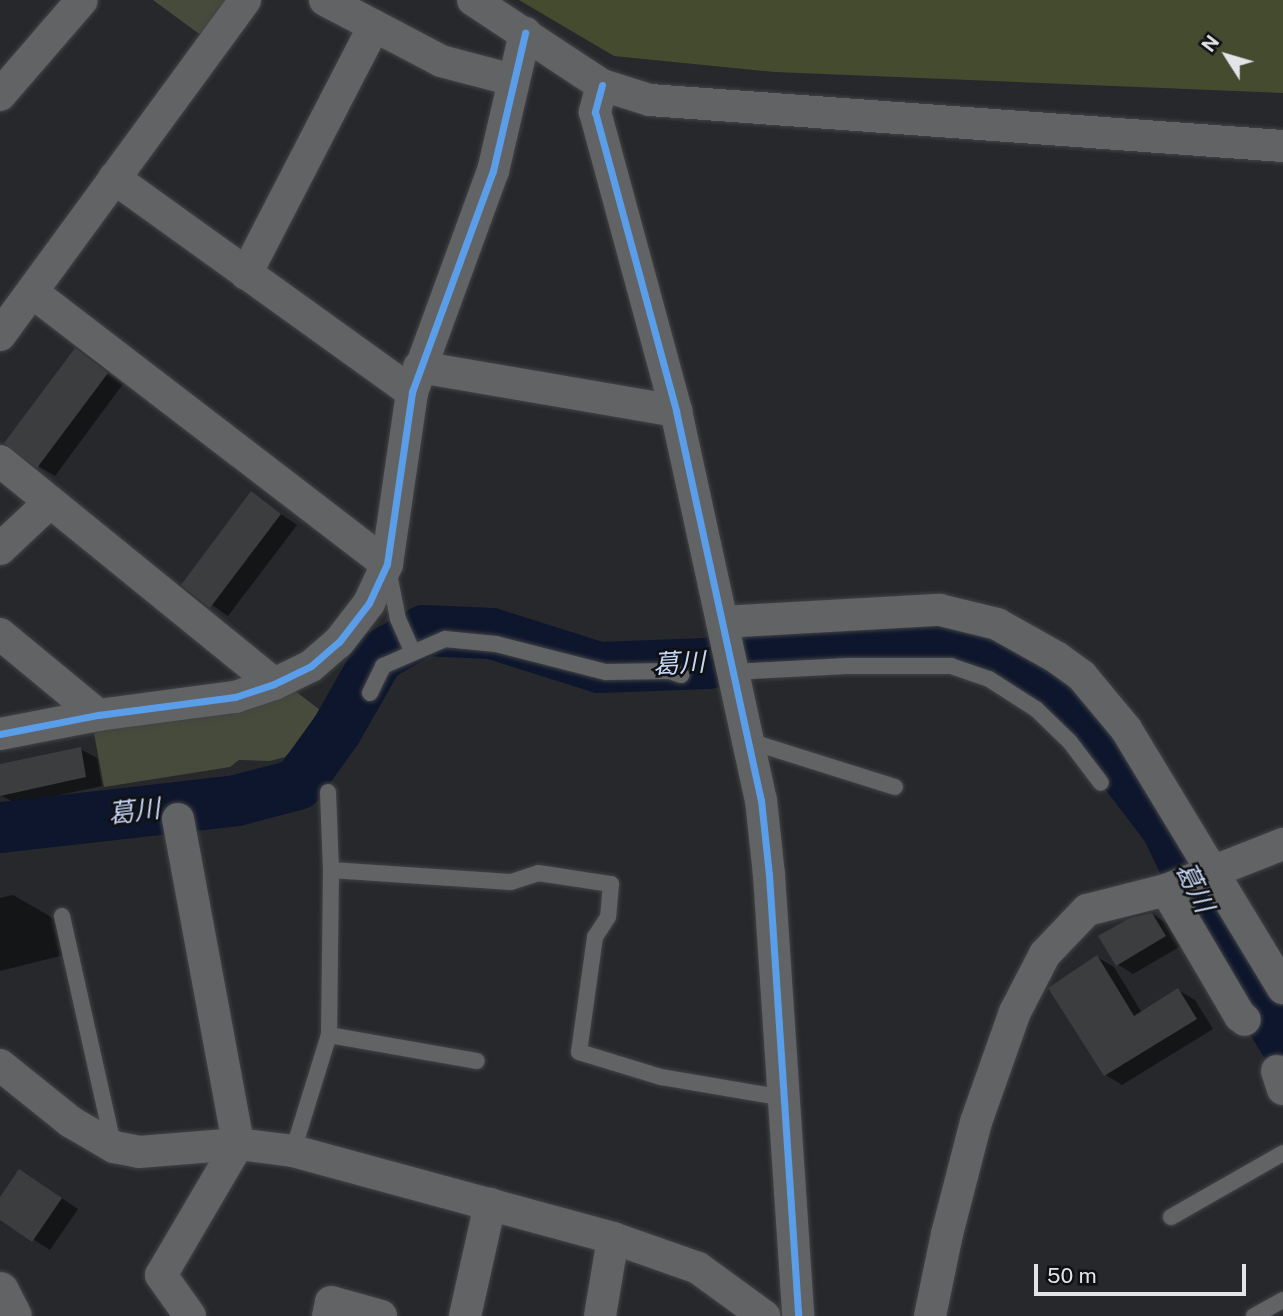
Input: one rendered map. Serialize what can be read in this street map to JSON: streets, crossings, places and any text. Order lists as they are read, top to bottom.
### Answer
{
  "water": ["葛川"],
  "scale_bar": "50 m",
  "north": "top left"
}
